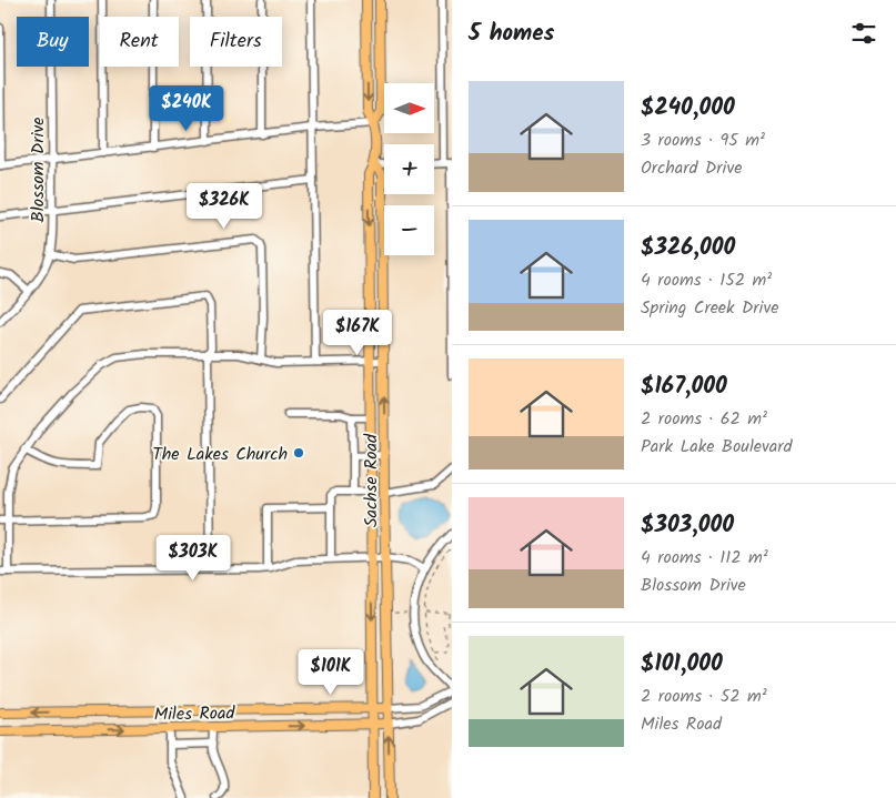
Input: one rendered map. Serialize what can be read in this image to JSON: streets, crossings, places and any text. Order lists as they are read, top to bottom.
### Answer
{
  "streets": {
    "main road": ["Sachse Road", "Miles Road"],
    "street": ["Blossom Drive"]
  },
  "crossings": [
    ["Sachse Road", "Miles Road"]
  ],
  "places": ["The Lakes Church"],
  "north": "right",
  "page": {
    "heading": "5 homes",
    "chip": ["Buy", "Rent", "Filters"],
    "list": [
      {
        "name": "$240,000",
        "note": "3 rooms · 95 m² · Orchard Drive"
      },
      {
        "name": "$326,000",
        "note": "4 rooms · 152 m² · Spring Creek Drive"
      },
      {
        "name": "$167,000",
        "note": "2 rooms · 62 m² · Park Lake Boulevard"
      },
      {
        "name": "$303,000",
        "note": "4 rooms · 112 m² · Blossom Drive"
      },
      {
        "name": "$101,000",
        "note": "2 rooms · 52 m² · Miles Road"
      }
    ],
    "map_buttons": ["+", "−"],
    "price": [
      "$240K",
      "$326K",
      "$167K",
      "$303K",
      "$101K"
    ]
  }
}
